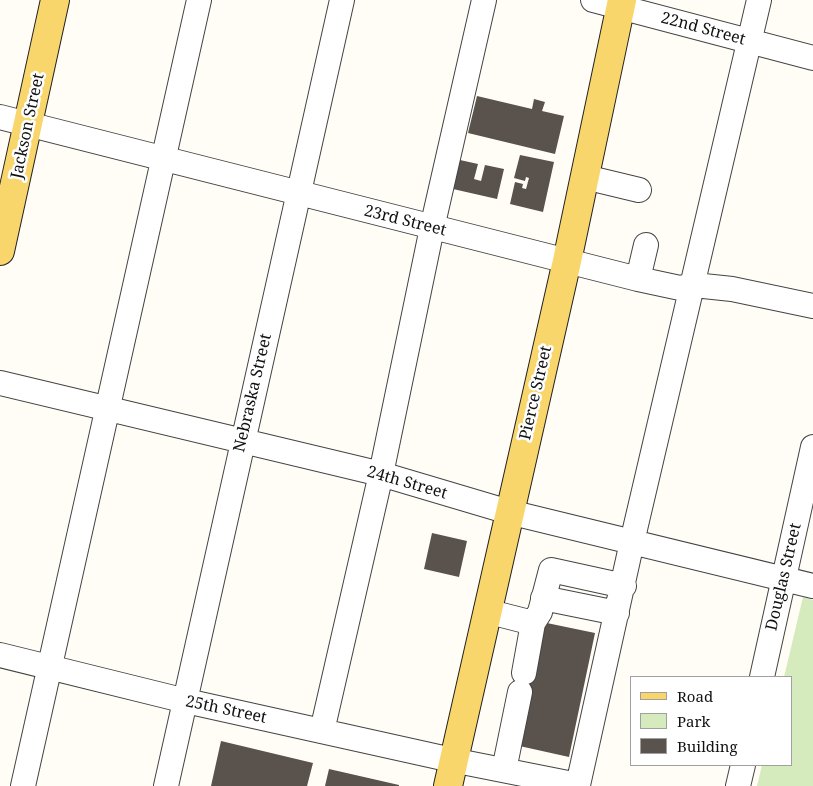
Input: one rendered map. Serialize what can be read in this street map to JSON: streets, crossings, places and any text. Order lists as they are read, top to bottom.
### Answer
{
  "streets": {
    "main road": ["Jackson Street", "Pierce Street"],
    "street": [
      "22nd Street",
      "23rd Street",
      "Nebraska Street",
      "24th Street",
      "Douglas Street",
      "25th Street"
    ]
  },
  "crossings": [
    ["22nd Street", "Pierce Street"],
    ["Jackson Street", "23rd Street"],
    ["23rd Street", "Nebraska Street"],
    ["23rd Street", "Pierce Street"],
    ["Nebraska Street", "24th Street"],
    ["Nebraska Street", "25th Street"],
    ["Pierce Street", "24th Street"],
    ["Pierce Street", "25th Street"],
    ["24th Street", "Douglas Street"]
  ],
  "legend": ["Road", "Park", "Building"]
}
